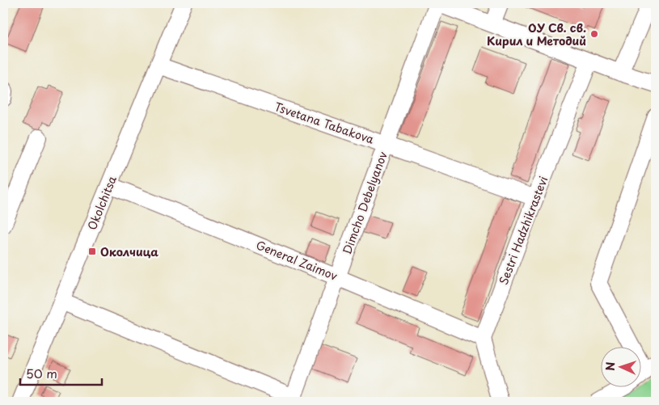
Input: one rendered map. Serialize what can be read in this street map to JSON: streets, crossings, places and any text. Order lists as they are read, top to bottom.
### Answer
{
  "streets": {
    "street": [
      "Tsvetana Tabakova",
      "Okolchitsa",
      "Dimcho Debelyanov",
      "Sestri Hadzhikrastevi",
      "General Zaimov"
    ]
  },
  "crossings": [
    ["Tsvetana Tabakova", "Okolchitsa"],
    ["Tsvetana Tabakova", "Dimcho Debelyanov"],
    ["Tsvetana Tabakova", "Sestri Hadzhikrastevi"],
    ["Okolchitsa", "General Zaimov"],
    ["Dimcho Debelyanov", "General Zaimov"],
    ["Sestri Hadzhikrastevi", "General Zaimov"]
  ],
  "places": {
    "other": ["ОУ Св. св. Кирил и Методий"],
    "transit": ["Околчица"]
  },
  "scale_bar": "50 m",
  "north": "left"
}
